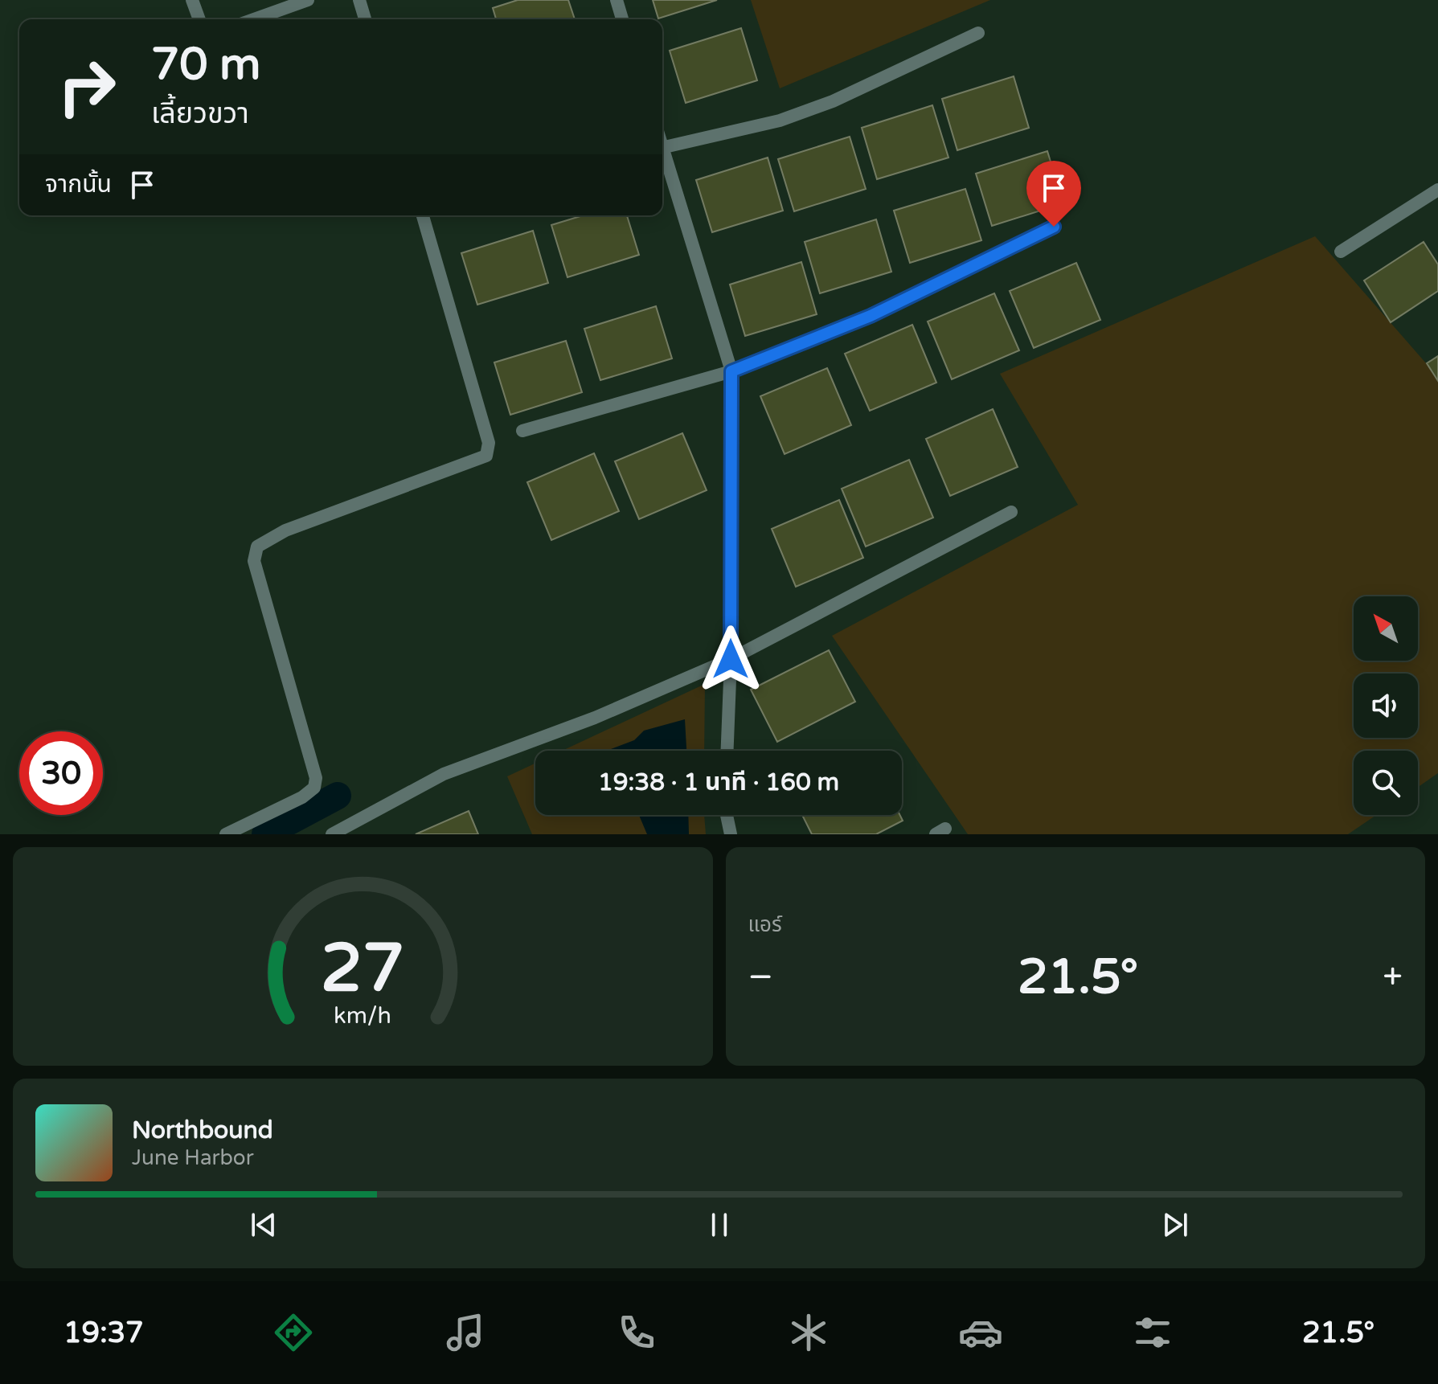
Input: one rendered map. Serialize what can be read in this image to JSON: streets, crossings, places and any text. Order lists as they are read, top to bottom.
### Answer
{
  "north": "top left",
  "page": {
    "turn": ["70 m", "เลี้ยวขวา"],
    "then": "จากนั้น",
    "limit": "30",
    "trip": "19:38 · 1 นาที · 160 m",
    "tile": "แอร์",
    "heat": ["−", "21.5°", "+"],
    "song": ["Northbound", "June Harbor"],
    "tabs": ["19:37", "21.5°"],
    "gauge": ["27", "km/h"]
  }
}
